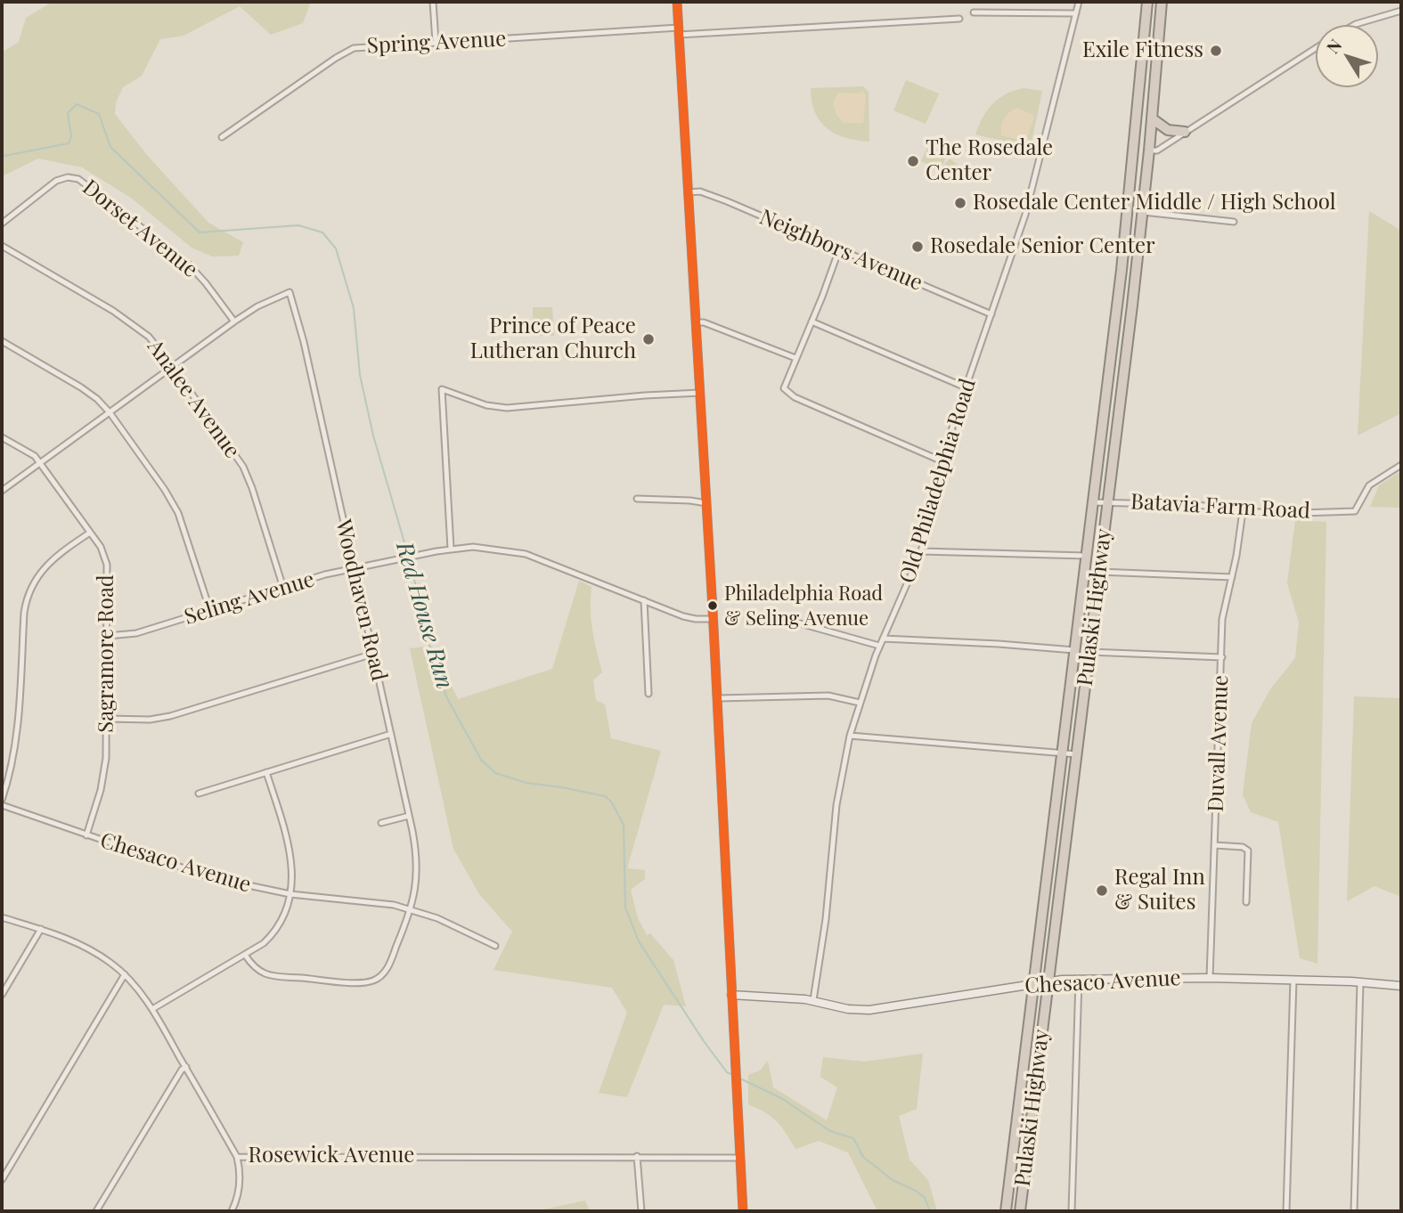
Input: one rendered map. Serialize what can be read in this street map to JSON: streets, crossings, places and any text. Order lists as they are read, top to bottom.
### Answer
{
  "streets": {
    "highway": ["Pulaski Highway"],
    "main road": ["Chesaco Avenue"],
    "street": [
      "Spring Avenue",
      "Dorset Avenue",
      "Neighbors Avenue",
      "Analee Avenue",
      "Old Philadelphia Road",
      "Batavia Farm Road",
      "Seling Avenue",
      "Woodhaven Road",
      "Sagramore Road",
      "Duvall Avenue",
      "Rosewick Avenue"
    ]
  },
  "crossings": [
    ["Dorset Avenue", "Woodhaven Road"],
    ["Neighbors Avenue", "Old Philadelphia Road"],
    ["Analee Avenue", "Seling Avenue"],
    ["Old Philadelphia Road", "Chesaco Avenue"],
    ["Batavia Farm Road", "Pulaski Highway"],
    ["Batavia Farm Road", "Duvall Avenue"],
    ["Seling Avenue", "Woodhaven Road"],
    ["Seling Avenue", "Sagramore Road"],
    ["Woodhaven Road", "Chesaco Avenue"],
    ["Pulaski Highway", "Chesaco Avenue"],
    ["Sagramore Road", "Chesaco Avenue"],
    ["Duvall Avenue", "Chesaco Avenue"]
  ],
  "water": ["Red House Run"],
  "places": [
    "Exile Fitness",
    "The Rosedale Center",
    "Rosedale Center Middle / High School",
    "Rosedale Senior Center",
    "Prince of Peace Lutheran Church",
    "Philadelphia Road & Seling Avenue",
    "Regal Inn & Suites"
  ],
  "north": "top left"
}
